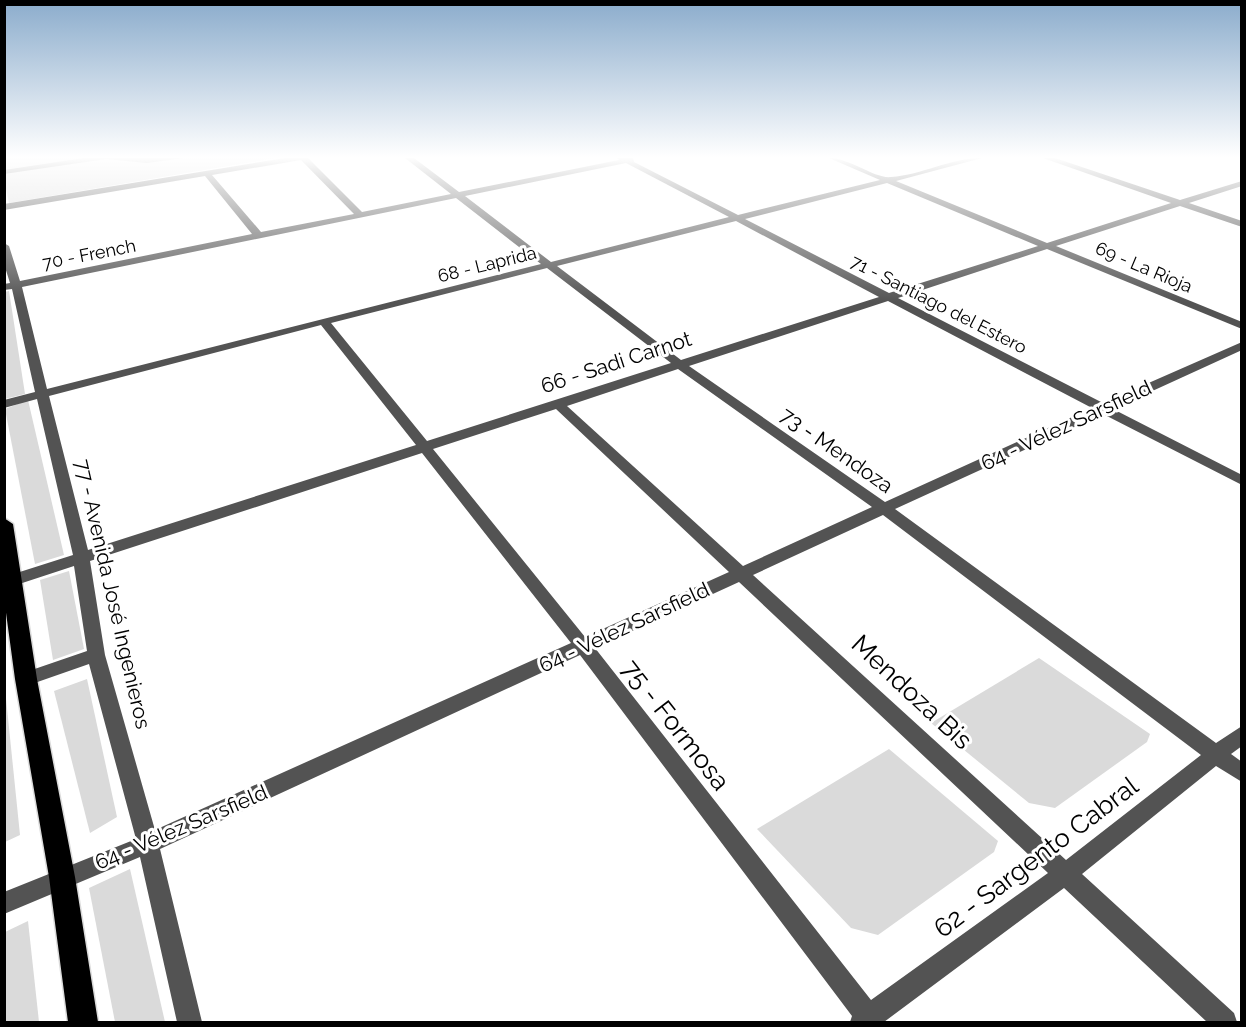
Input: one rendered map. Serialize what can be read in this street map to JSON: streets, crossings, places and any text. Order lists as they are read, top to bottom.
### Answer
{
  "streets": {
    "street": [
      "70 - French",
      "68 - Laprida",
      "69 - La Rioja",
      "71 - Santiago del Estero",
      "66 - Sadi Carnot",
      "64 - Vélez Sarsfield",
      "73 - Mendoza",
      "77 - Avenida José Ingenieros",
      "Mendoza Bis",
      "75 - Formosa",
      "62 - Sargento Cabral"
    ]
  },
  "crossings": [
    ["70 - French", "77 - Avenida José Ingenieros"],
    ["68 - Laprida", "71 - Santiago del Estero"],
    ["68 - Laprida", "73 - Mendoza"],
    ["68 - Laprida", "77 - Avenida José Ingenieros"],
    ["68 - Laprida", "75 - Formosa"],
    ["69 - La Rioja", "66 - Sadi Carnot"],
    ["71 - Santiago del Estero", "66 - Sadi Carnot"],
    ["71 - Santiago del Estero", "64 - Vélez Sarsfield"],
    ["66 - Sadi Carnot", "73 - Mendoza"],
    ["66 - Sadi Carnot", "77 - Avenida José Ingenieros"],
    ["66 - Sadi Carnot", "Mendoza Bis"],
    ["66 - Sadi Carnot", "75 - Formosa"],
    ["64 - Vélez Sarsfield", "73 - Mendoza"],
    ["64 - Vélez Sarsfield", "77 - Avenida José Ingenieros"],
    ["64 - Vélez Sarsfield", "Mendoza Bis"],
    ["64 - Vélez Sarsfield", "75 - Formosa"],
    ["73 - Mendoza", "62 - Sargento Cabral"],
    ["Mendoza Bis", "62 - Sargento Cabral"],
    ["75 - Formosa", "62 - Sargento Cabral"]
  ]
}
